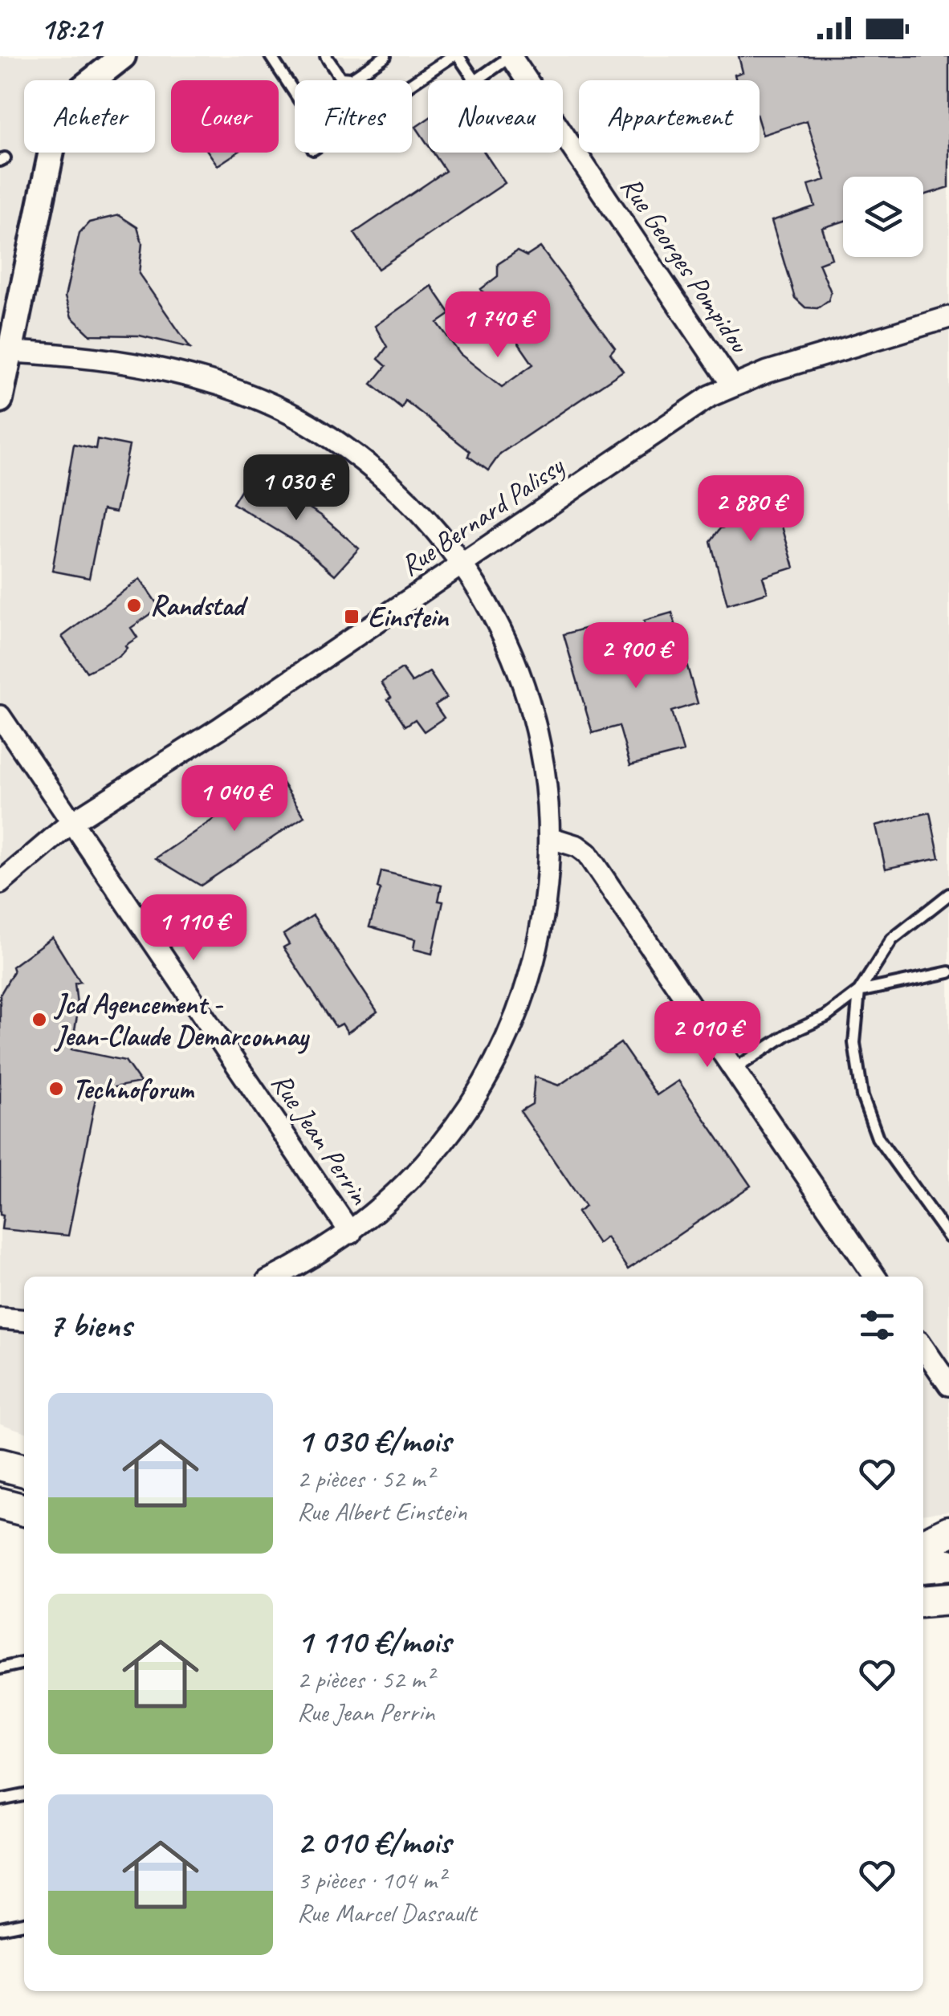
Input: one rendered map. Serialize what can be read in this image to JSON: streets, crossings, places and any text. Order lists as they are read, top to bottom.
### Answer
{
  "streets": {
    "street": ["Rue Georges Pompidou", "Rue Bernard Palissy", "Rue Jean Perrin"]
  },
  "crossings": [
    ["Rue Georges Pompidou", "Rue Bernard Palissy"],
    ["Rue Bernard Palissy", "Rue Jean Perrin"]
  ],
  "places": {
    "other": ["Randstad", "Jcd Agencement - Jean-Claude Demarconnay", "Technoforum"],
    "transit": ["Einstein"]
  },
  "page": {
    "status": "18:21",
    "chip": [
      "Acheter",
      "Louer",
      "Filtres",
      "Nouveau",
      "Appartement"
    ],
    "price": [
      "1 740 €",
      "1 030 €",
      "2 880 €",
      "2 900 €",
      "1 040 €",
      "1 110 €",
      "2 010 €"
    ],
    "heading": "7 biens",
    "list": [
      {
        "name": "1 030 €/mois",
        "note": "2 pièces · 52 m² · Rue Albert Einstein"
      },
      {
        "name": "1 110 €/mois",
        "note": "2 pièces · 52 m² · Rue Jean Perrin"
      },
      {
        "name": "2 010 €/mois",
        "note": "3 pièces · 104 m² · Rue Marcel Dassault"
      }
    ]
  }
}
